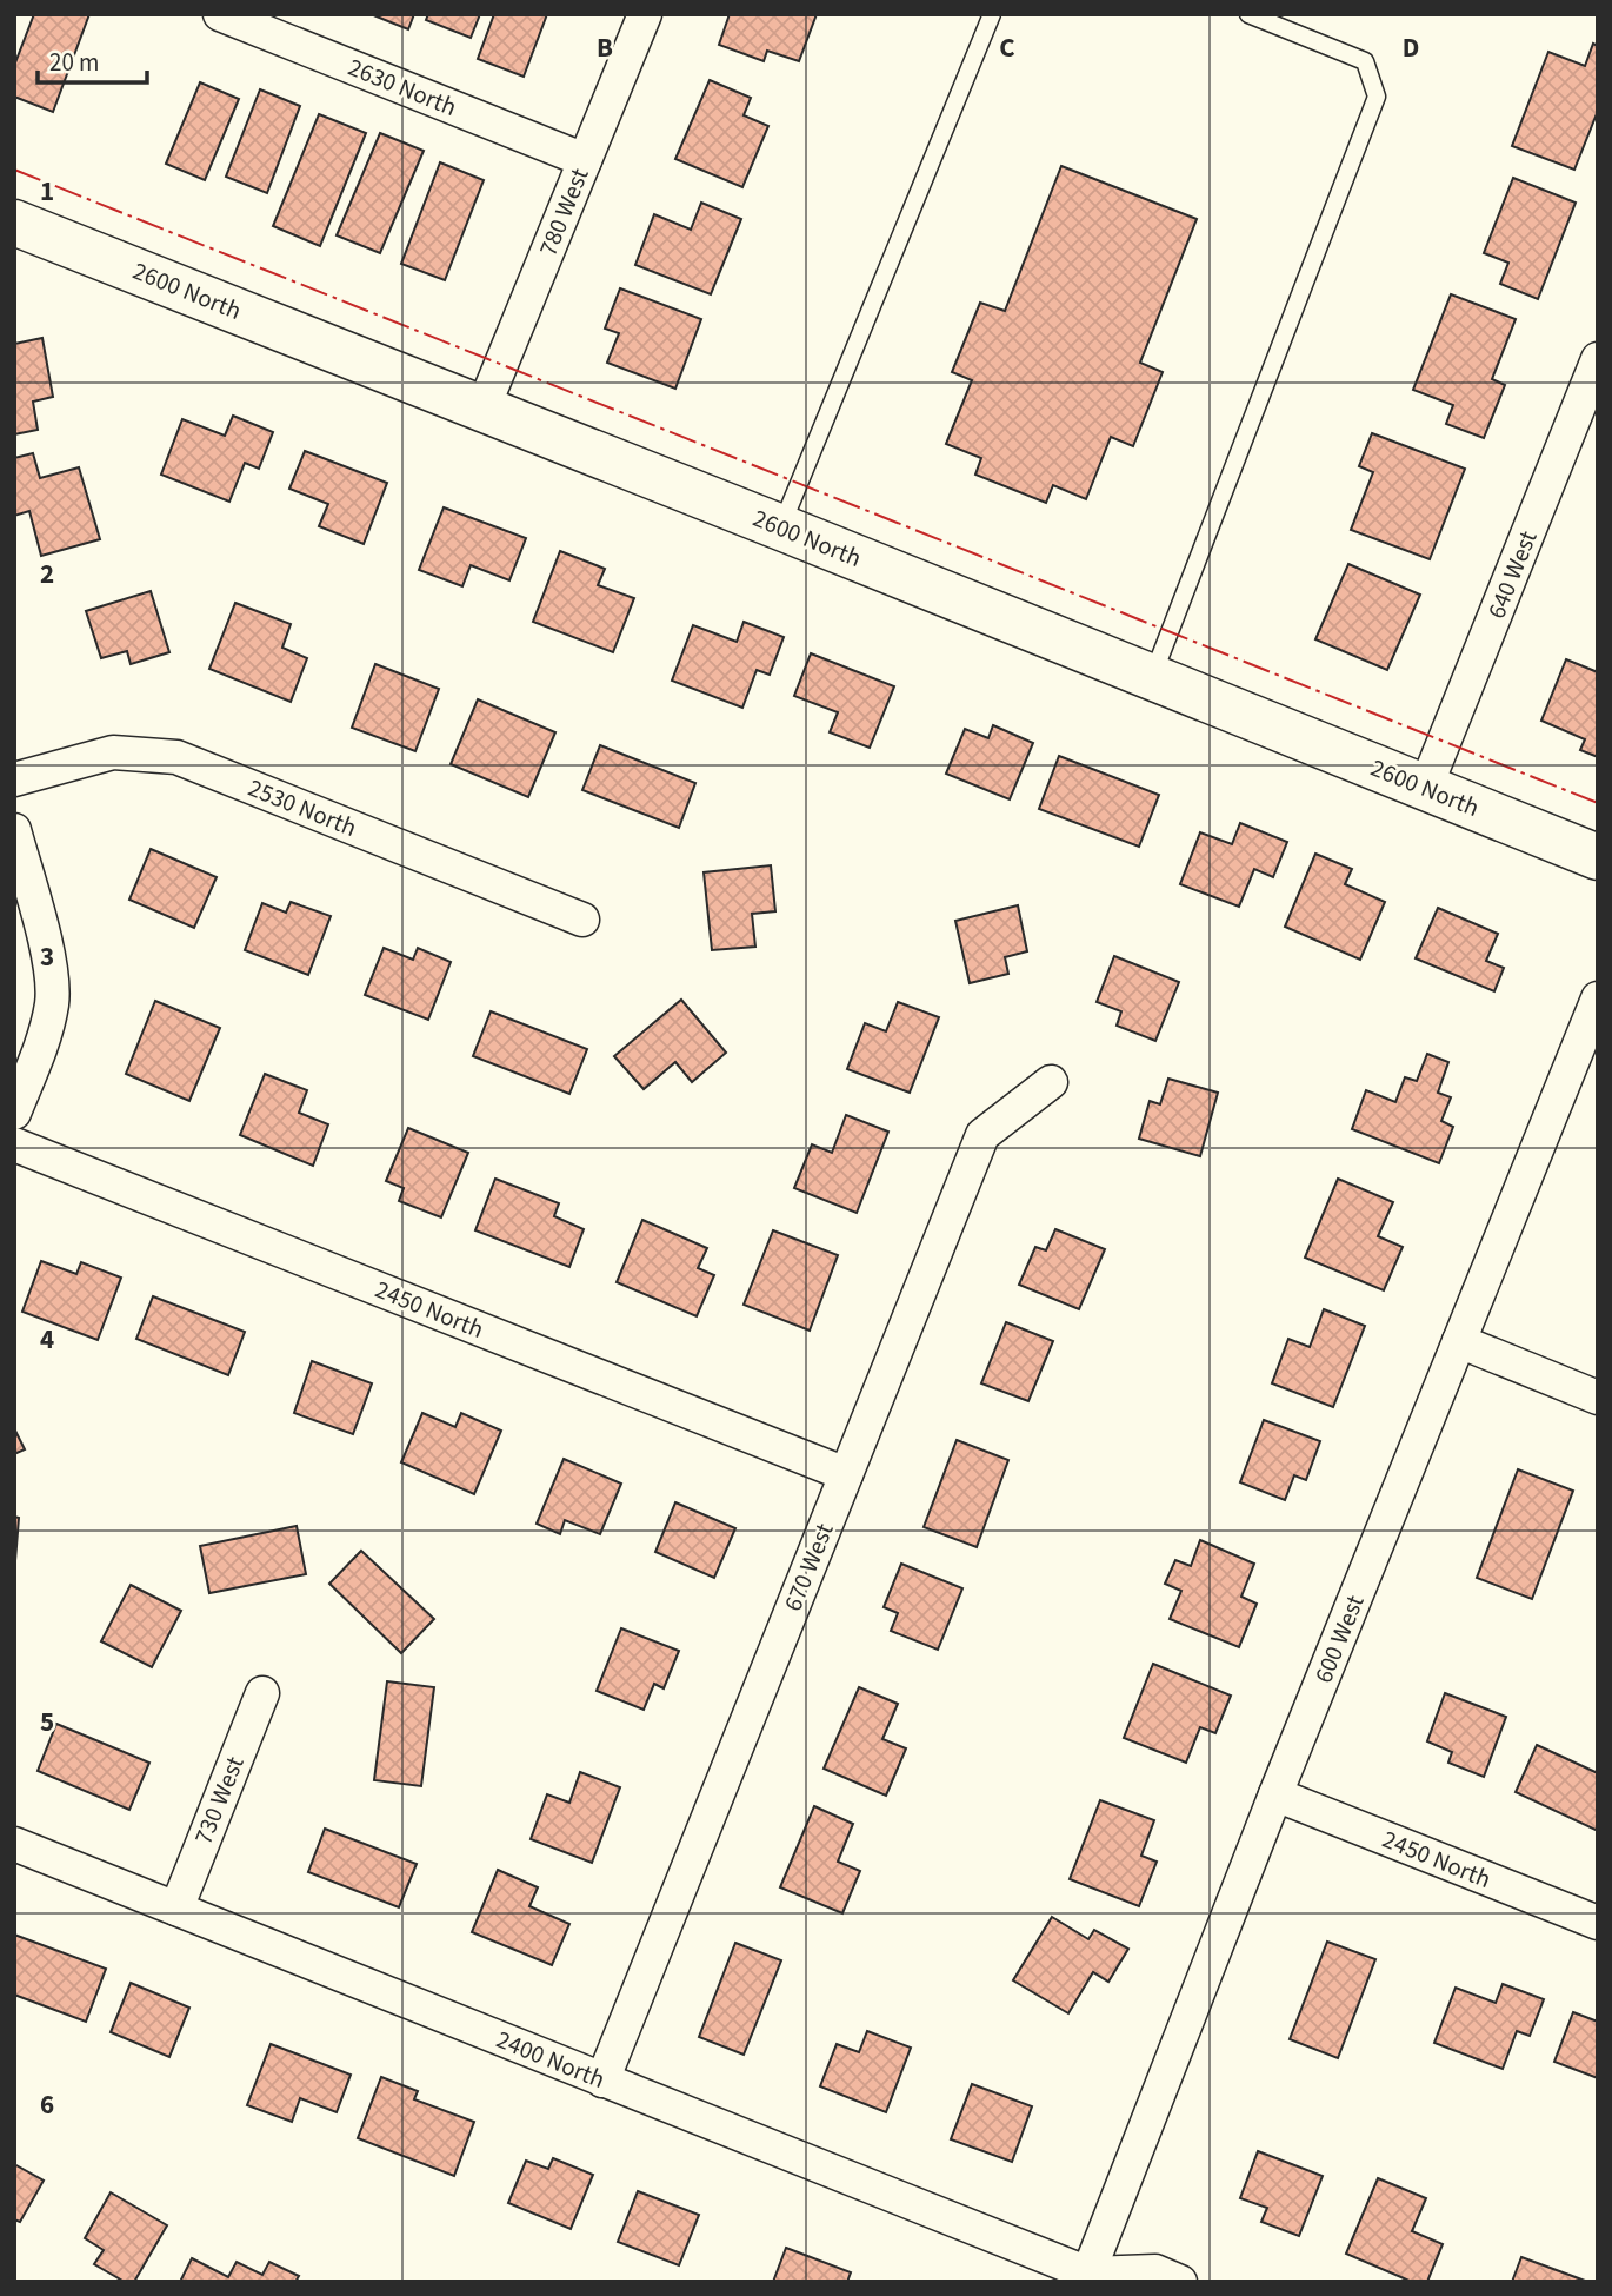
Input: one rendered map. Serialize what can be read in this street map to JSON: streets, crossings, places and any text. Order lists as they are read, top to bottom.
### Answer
{
  "streets": {
    "street": [
      "2630 North",
      "780 West",
      "2600 North",
      "640 West",
      "2530 North",
      "2450 North",
      "670 West",
      "600 West",
      "730 West",
      "2400 North"
    ]
  },
  "crossings": [
    ["2630 North", "780 West"],
    ["780 West", "2600 North"],
    ["2600 North", "640 West"],
    ["2450 North", "670 West"],
    ["2450 North", "600 West"],
    ["670 West", "2400 North"],
    ["600 West", "2400 North"],
    ["730 West", "2400 North"]
  ],
  "scale_bar": "20 m",
  "grid": {
    "columns": ["B", "C", "D"],
    "rows": [
      "1",
      "2",
      "3",
      "4",
      "5",
      "6"
    ]
  }
}
